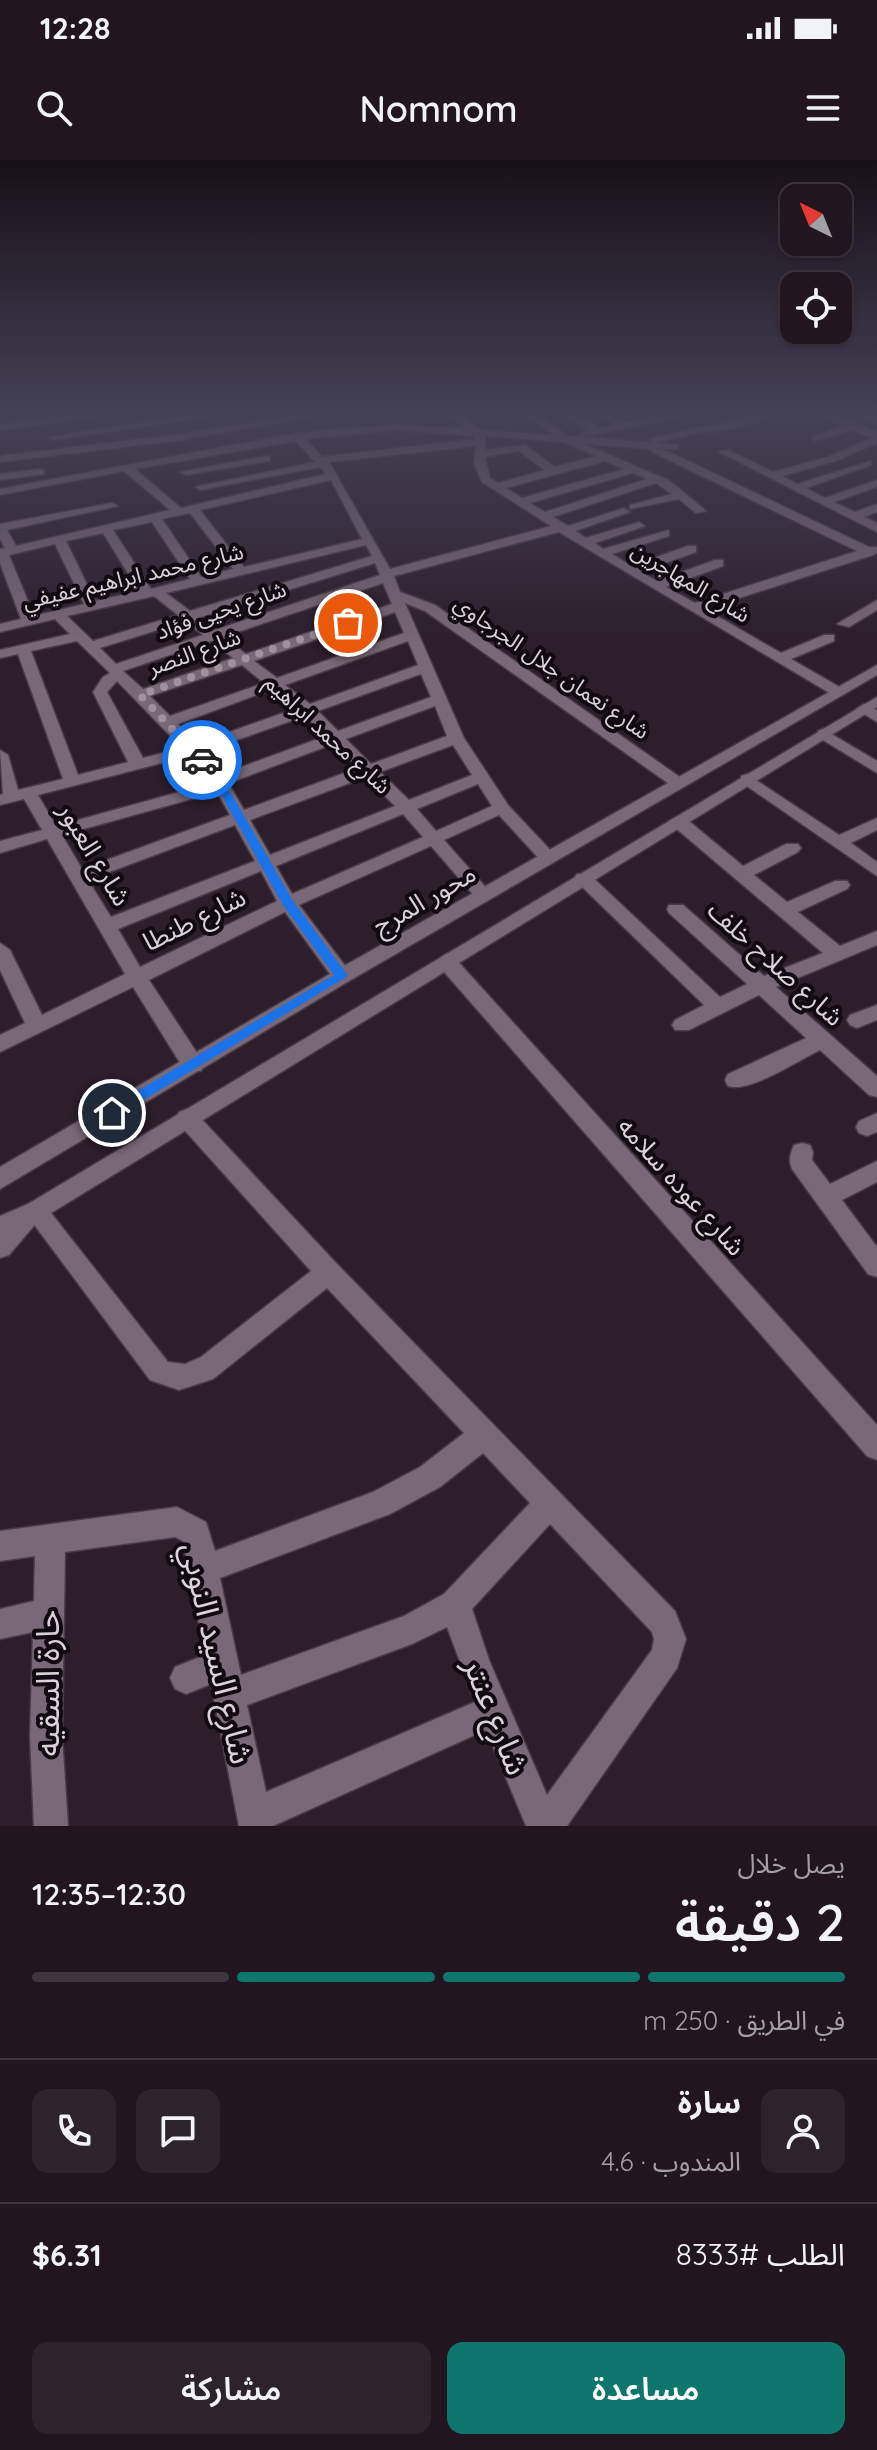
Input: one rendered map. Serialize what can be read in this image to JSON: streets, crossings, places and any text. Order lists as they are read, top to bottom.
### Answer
{
  "streets": {
    "street": [
      "شارع محمد ابراهيم عفيفي",
      "شارع المهاجرين",
      "شارع يحيى فؤاد",
      "شارع النصر",
      "شارع نعمان جلال الجرجاوي",
      "شارع محمد ابراهيم",
      "شارع العبور",
      "محور المرج",
      "شارع طنطا",
      "شارع صلاح خلف",
      "شارع عوده سلامه",
      "شارع السيد النوبي",
      "حارة السقيه",
      "شارع عنتر"
    ]
  },
  "crossings": [
    ["شارع محمد ابراهيم عفيفي", "شارع محمد ابراهيم"],
    ["شارع المهاجرين", "شارع يحيى فؤاد"],
    ["شارع المهاجرين", "محور المرج"],
    ["شارع يحيى فؤاد", "شارع محمد ابراهيم"],
    ["شارع النصر", "شارع نعمان جلال الجرجاوي"],
    ["شارع النصر", "شارع محمد ابراهيم"],
    ["شارع نعمان جلال الجرجاوي", "محور المرج"],
    ["شارع محمد ابراهيم", "محور المرج"],
    ["شارع محمد ابراهيم", "شارع طنطا"],
    ["شارع العبور", "محور المرج"],
    ["شارع العبور", "شارع طنطا"],
    ["شارع السيد النوبي", "حارة السقيه"]
  ],
  "north": "top left",
  "page": {
    "status": "12:28",
    "header": "Nomnom",
    "heading": ["2 دقيقة", "يصل خلال", "12:30–12:35"],
    "panel": [
      "سارة",
      "المندوب · 4.6",
      "الطلب #8333",
      "$6.31"
    ],
    "bar": "في الطريق · 250 m",
    "buttons": ["مساعدة", "مشاركة"]
  }
}
